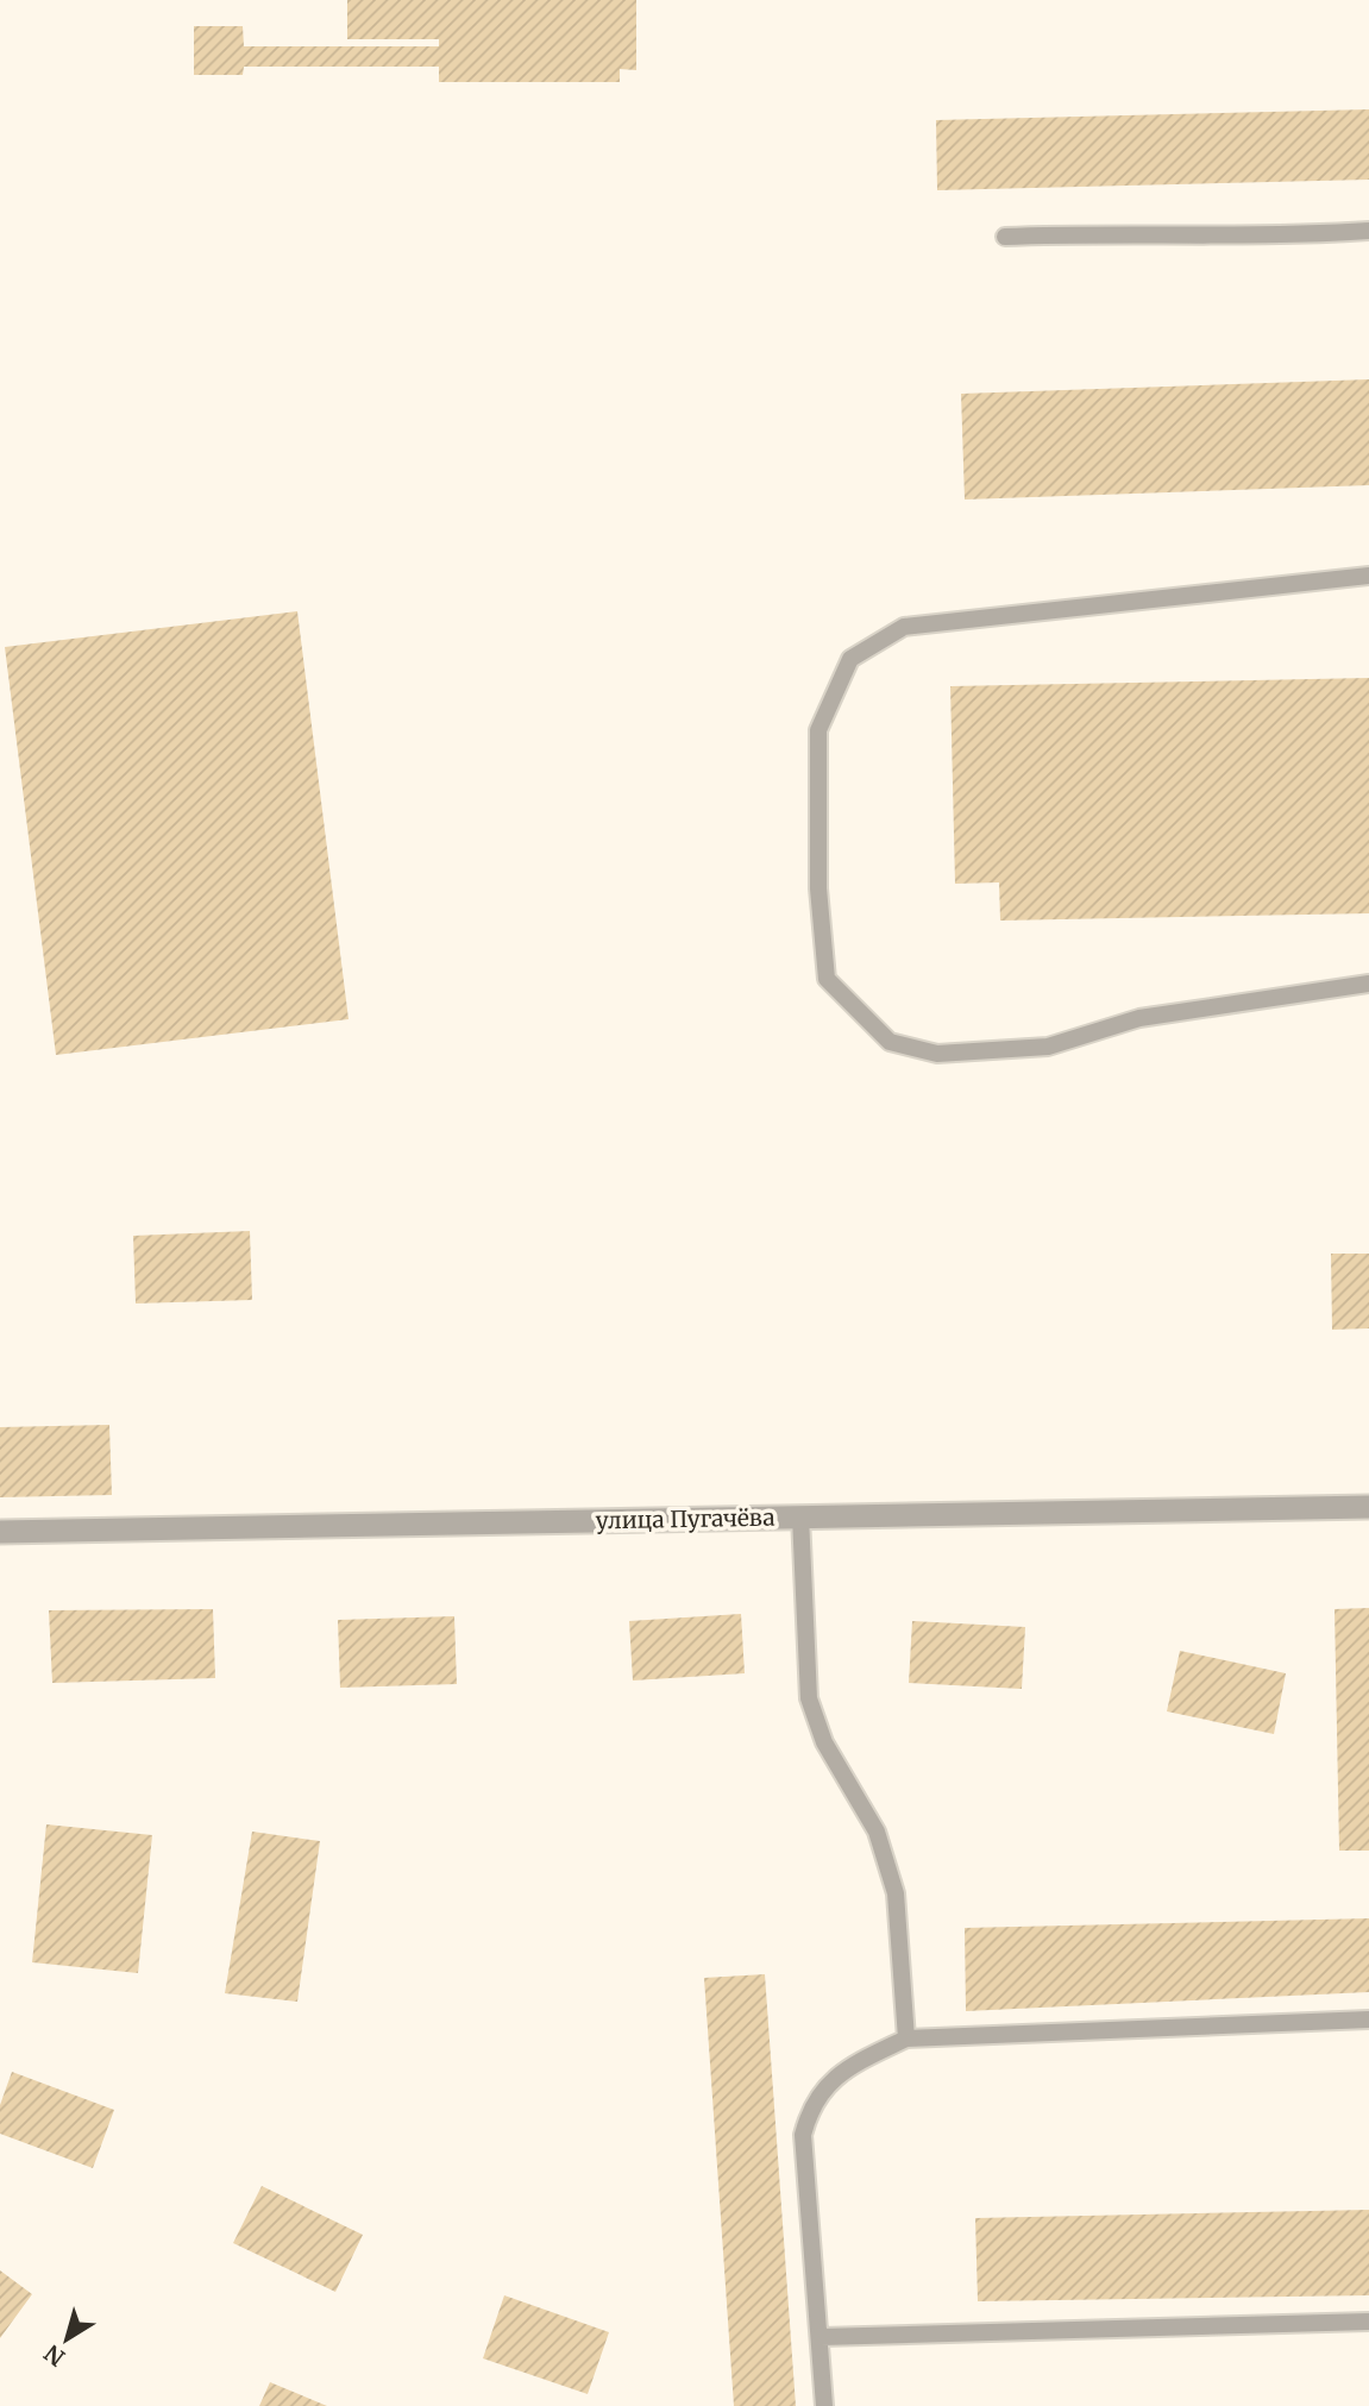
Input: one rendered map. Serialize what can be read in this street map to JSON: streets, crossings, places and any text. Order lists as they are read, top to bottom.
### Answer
{
  "streets": {
    "street": ["улица Пугачёва"]
  },
  "north": "bottom left"
}
